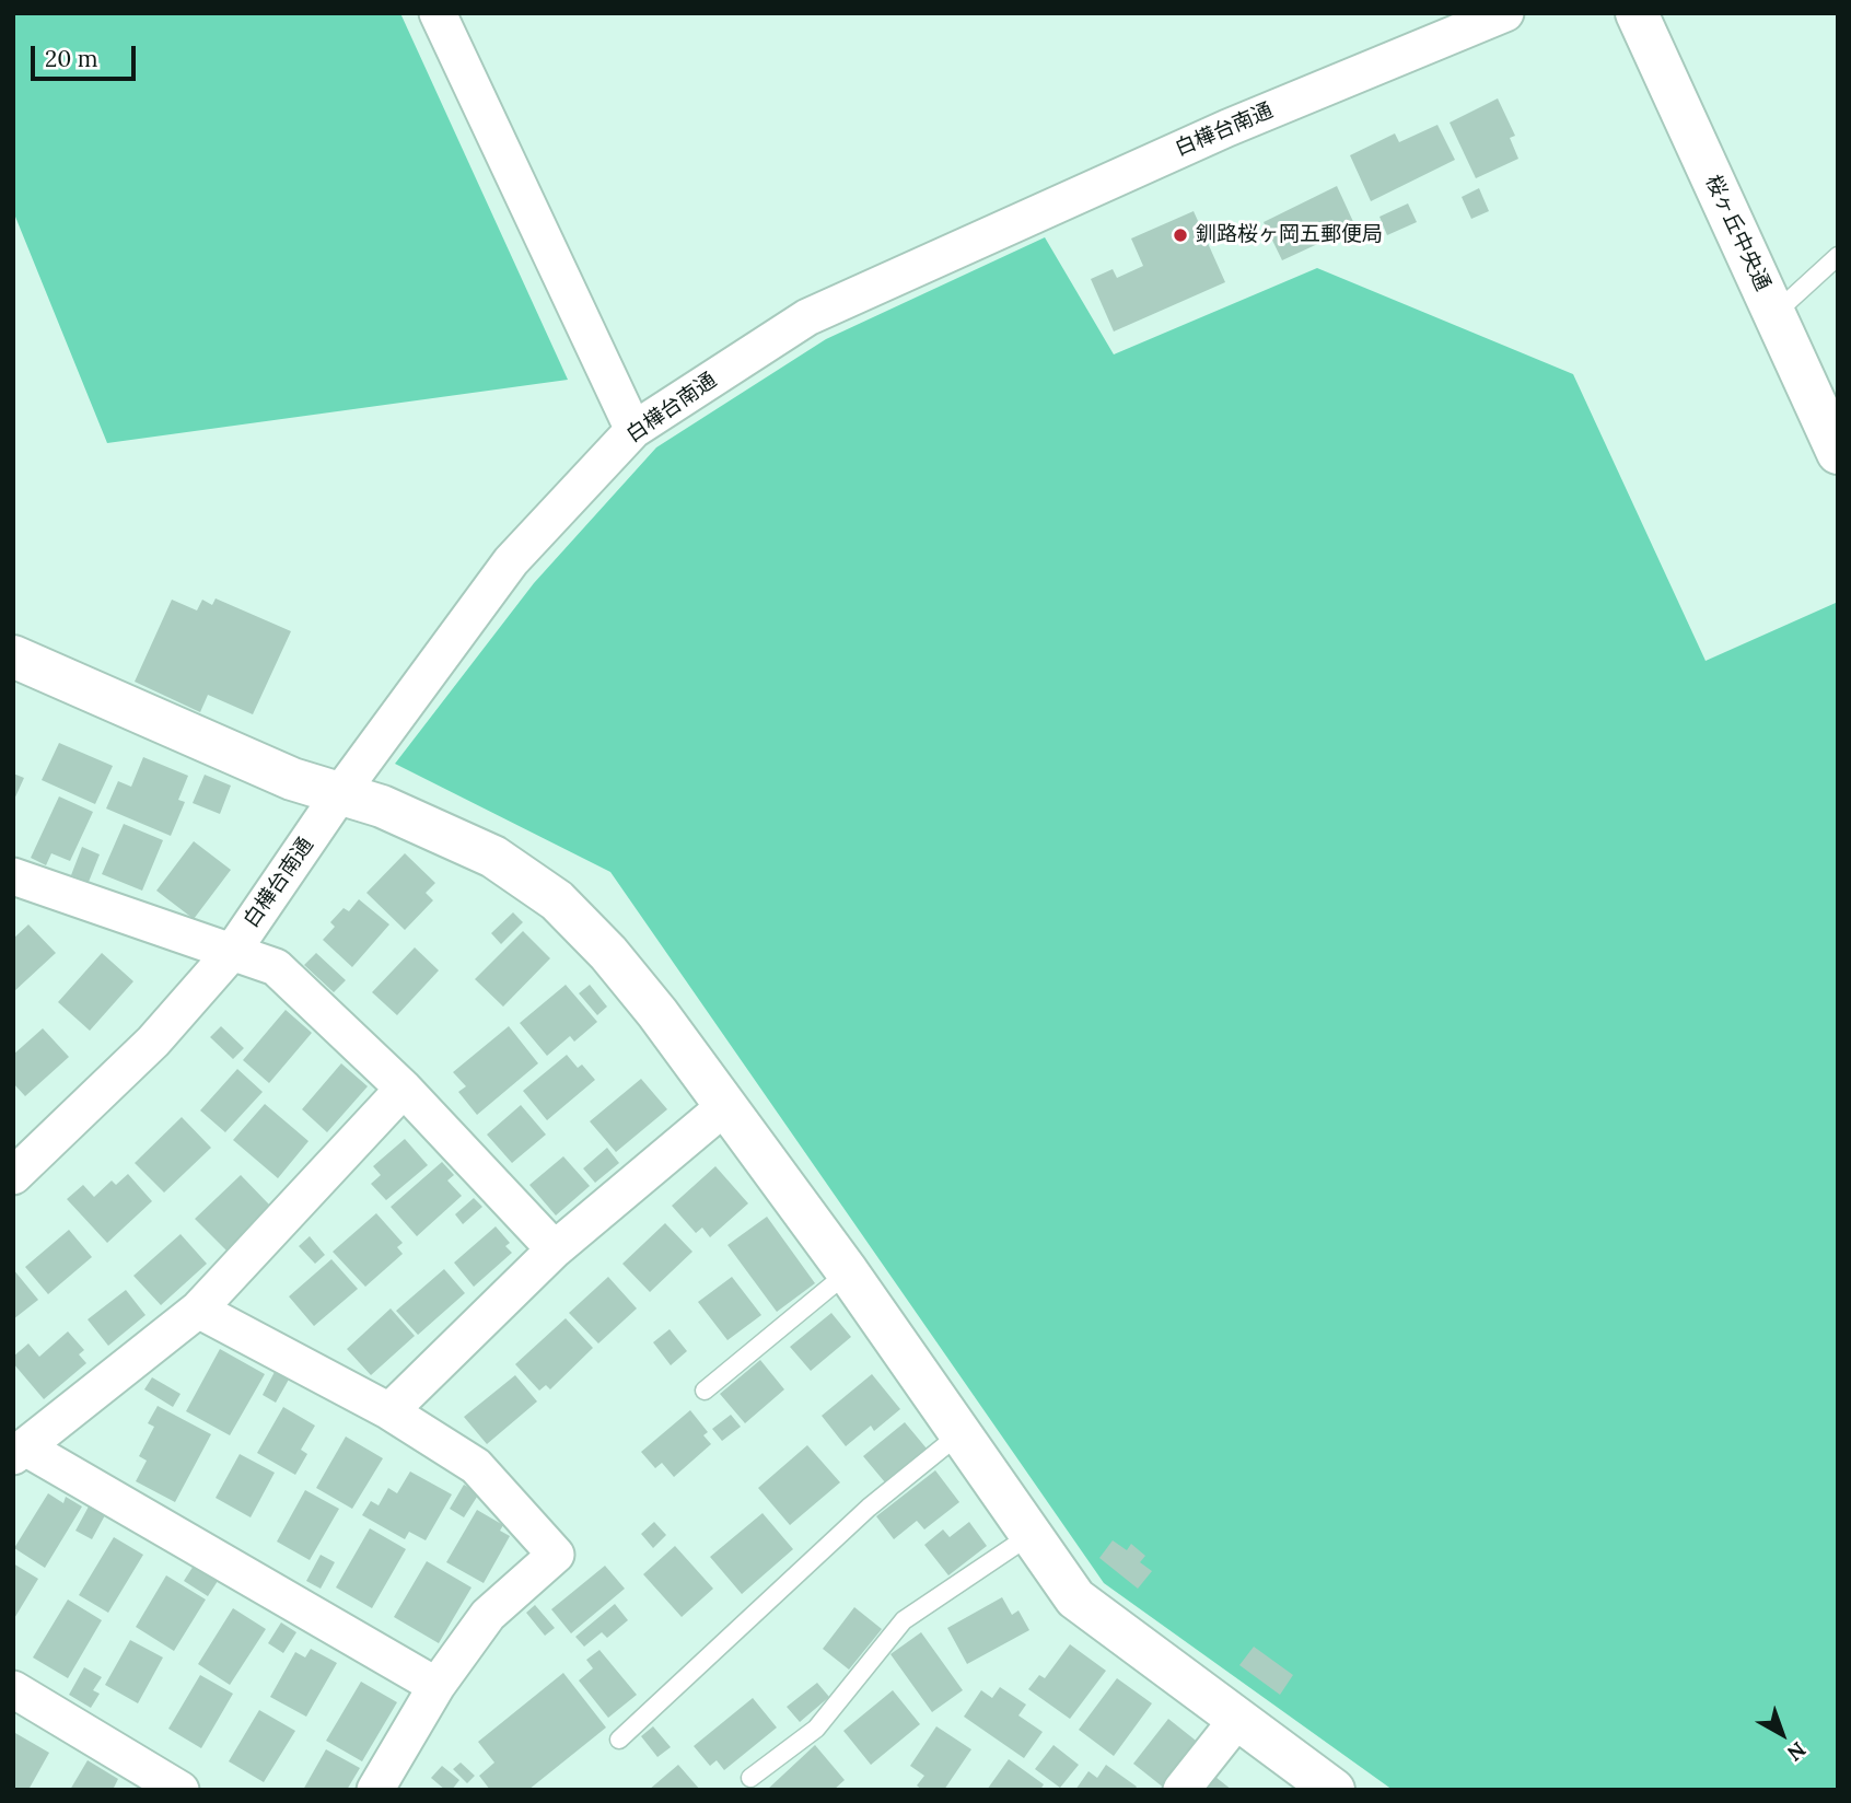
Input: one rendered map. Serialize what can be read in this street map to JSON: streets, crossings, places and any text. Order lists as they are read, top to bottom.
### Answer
{
  "streets": {
    "street": ["白樺台南通", "桜ヶ丘中央通"]
  },
  "places": ["釧路桜ヶ岡五郵便局"],
  "scale_bar": "20 m",
  "north": "bottom right"
}
